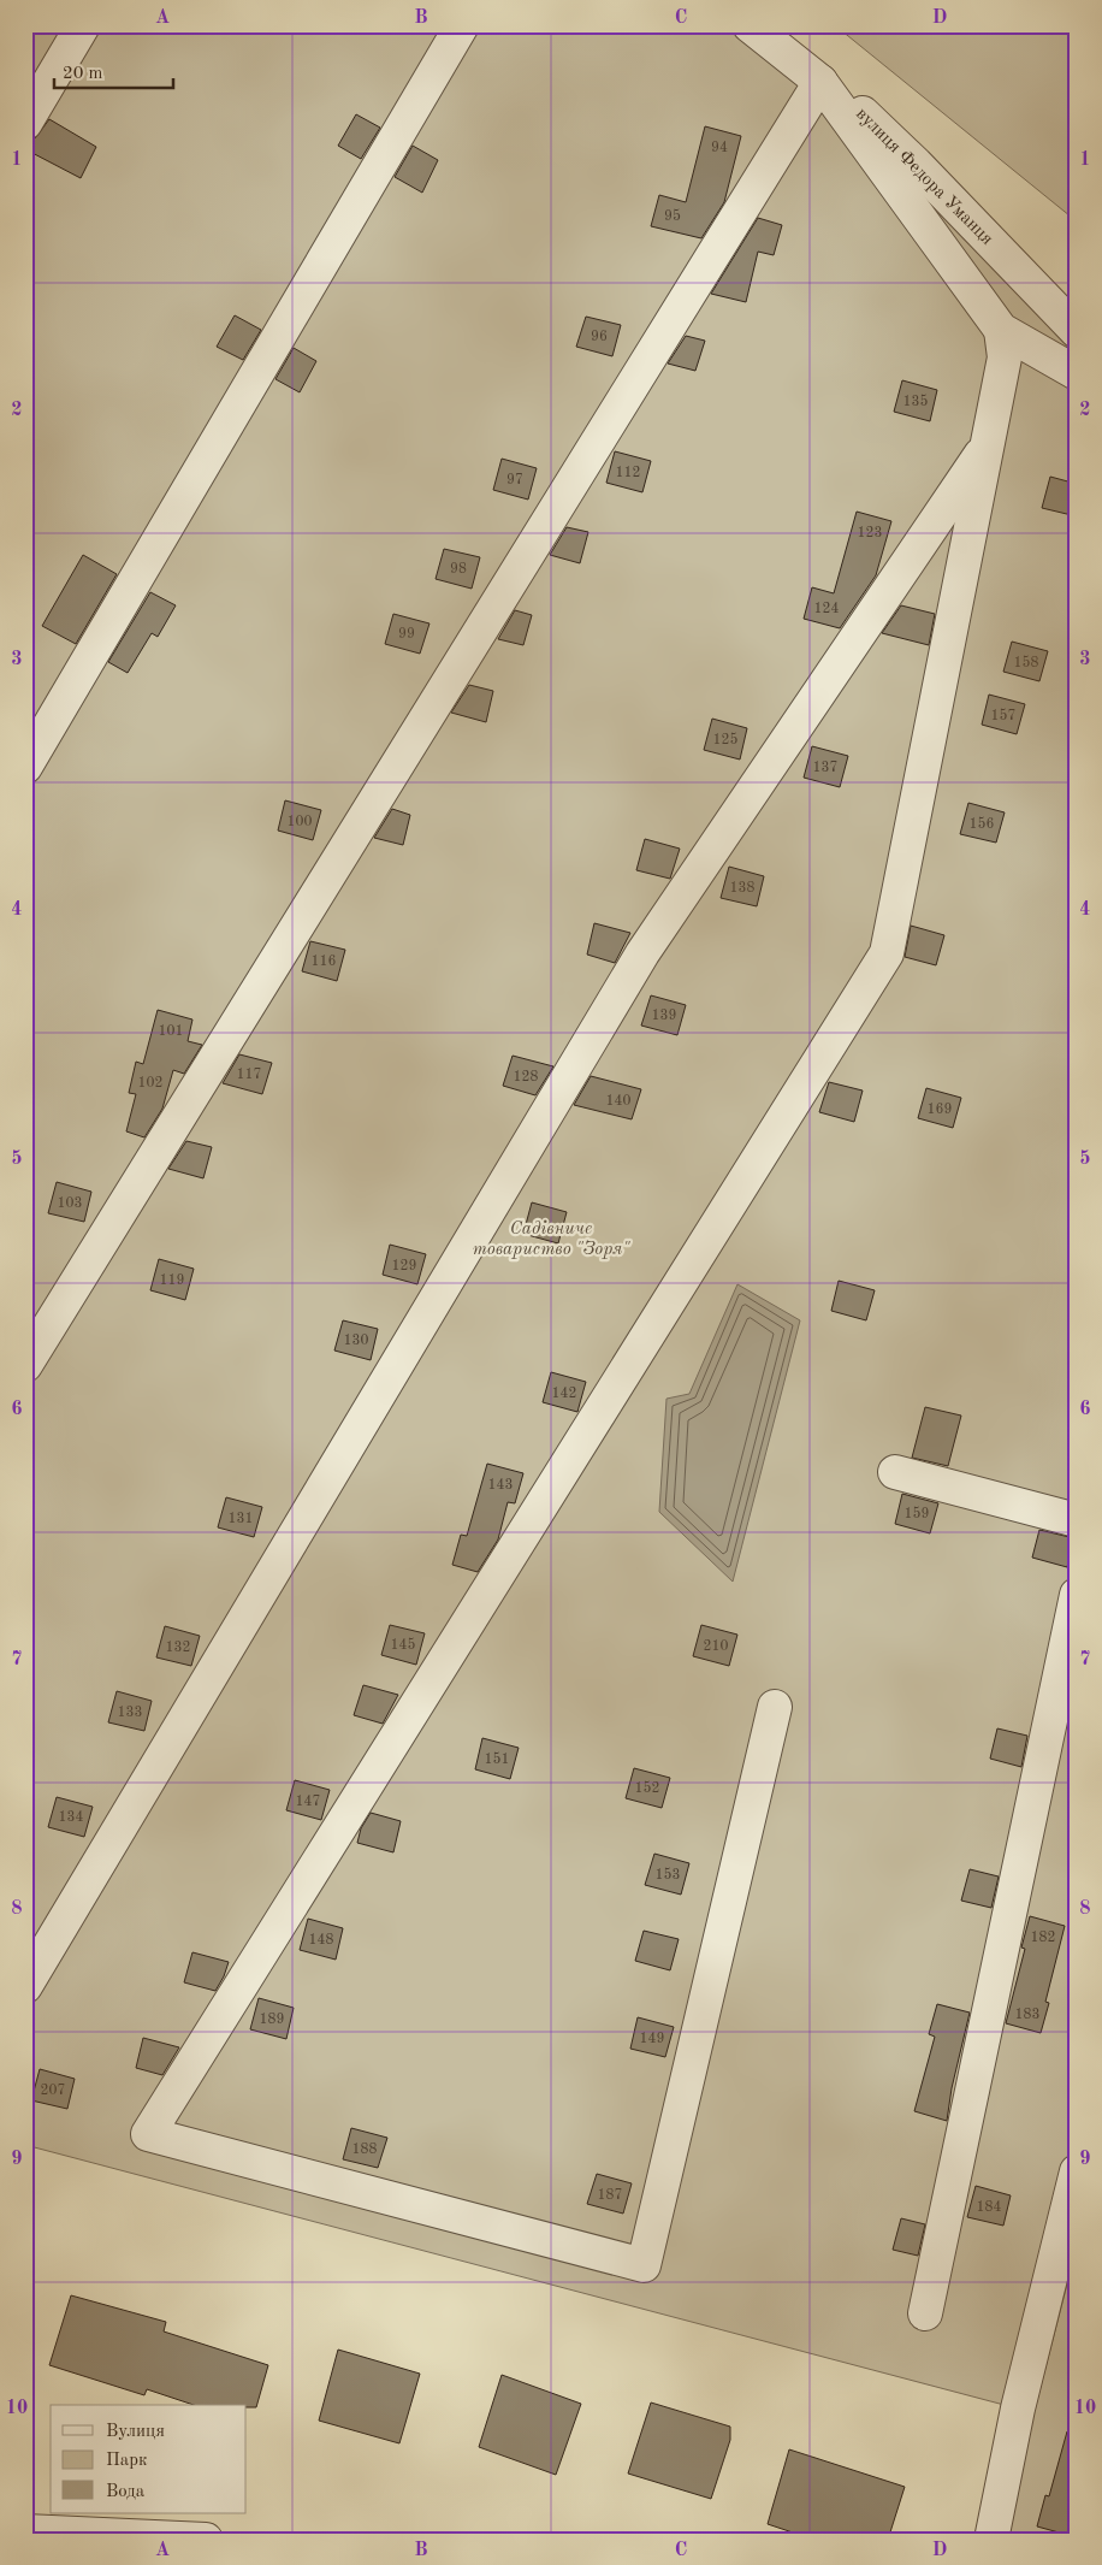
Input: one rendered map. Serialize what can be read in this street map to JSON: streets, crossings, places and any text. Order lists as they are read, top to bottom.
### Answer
{
  "streets": {
    "street": ["вулиця Федора Уманця"]
  },
  "parks": ["Садівниче товариство \"Зоря\""],
  "house_numbers": [
    "94",
    "95",
    "96",
    "135",
    "112",
    "97",
    "123",
    "98",
    "124",
    "99",
    "158",
    "157",
    "125",
    "137",
    "100",
    "156",
    "138",
    "116",
    "139",
    "101",
    "117",
    "128",
    "102",
    "140",
    "169",
    "103",
    "129",
    "119",
    "130",
    "142",
    "143",
    "159",
    "131",
    "145",
    "210",
    "132",
    "133",
    "151",
    "152",
    "147",
    "134",
    "153",
    "182",
    "148",
    "183",
    "189",
    "149",
    "207",
    "188",
    "187",
    "184"
  ],
  "legend": ["Вулиця", "Парк", "Вода"],
  "scale_bar": "20 m",
  "grid": {
    "columns": [
      "A",
      "B",
      "C",
      "D"
    ],
    "rows": [
      "1",
      "2",
      "3",
      "4",
      "5",
      "6",
      "7",
      "8",
      "9",
      "10"
    ]
  }
}
